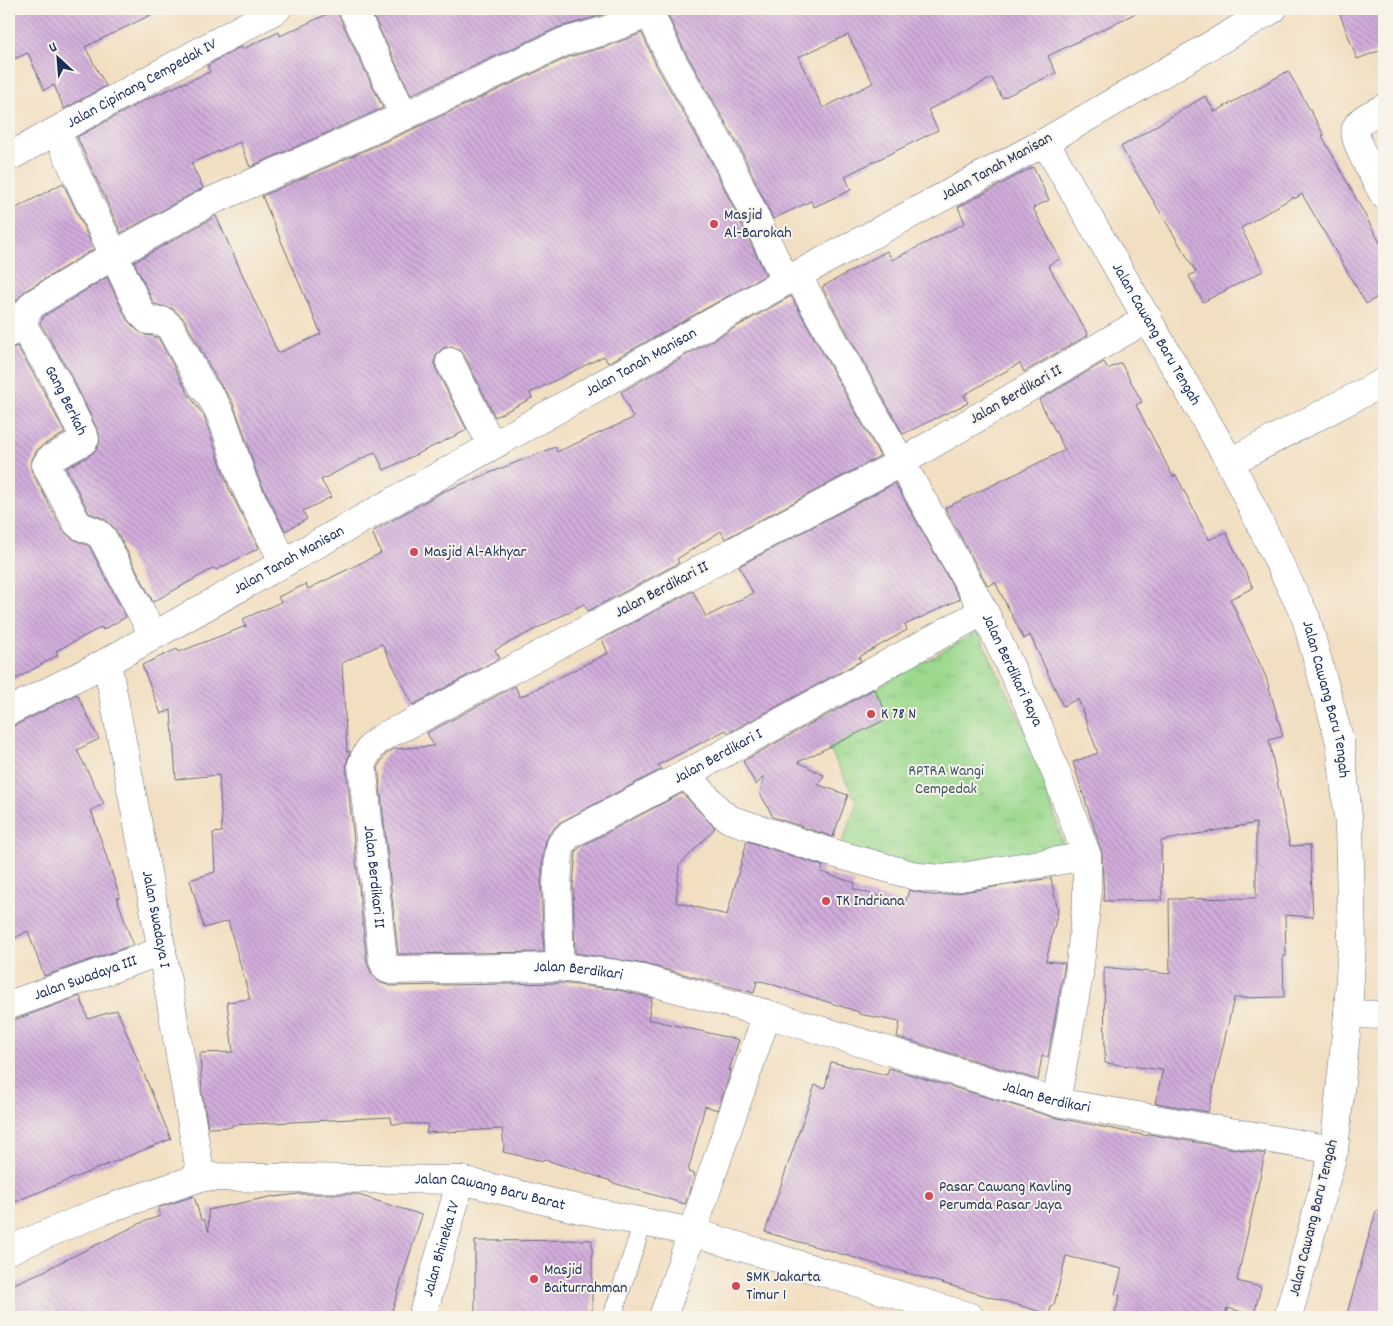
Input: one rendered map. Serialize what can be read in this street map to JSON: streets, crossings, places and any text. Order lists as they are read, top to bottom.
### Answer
{
  "streets": {
    "street": [
      "Jalan Cipinang Cempedak IV",
      "Jalan Tanah Manisan",
      "Jalan Cawang Baru Tengah",
      "Jalan Berdikari II",
      "Gang Berkah",
      "Jalan Berdikari Raya",
      "Jalan Berdikari I",
      "Jalan Swadaya I",
      "Jalan Berdikari",
      "Jalan Swadaya III",
      "Jalan Cawang Baru Barat",
      "Jalan Bhineka IV"
    ]
  },
  "crossings": [
    ["Jalan Tanah Manisan", "Jalan Cawang Baru Tengah"],
    ["Jalan Tanah Manisan", "Gang Berkah"],
    ["Jalan Tanah Manisan", "Jalan Berdikari Raya"],
    ["Jalan Tanah Manisan", "Jalan Swadaya I"],
    ["Jalan Cawang Baru Tengah", "Jalan Berdikari II"],
    ["Jalan Cawang Baru Tengah", "Jalan Berdikari"],
    ["Jalan Berdikari II", "Jalan Berdikari Raya"],
    ["Jalan Berdikari II", "Jalan Berdikari"],
    ["Jalan Berdikari Raya", "Jalan Berdikari I"],
    ["Jalan Berdikari Raya", "Jalan Berdikari"],
    ["Jalan Berdikari I", "Jalan Berdikari"],
    ["Jalan Swadaya I", "Jalan Swadaya III"],
    ["Jalan Swadaya I", "Jalan Cawang Baru Barat"],
    ["Jalan Cawang Baru Barat", "Jalan Bhineka IV"]
  ],
  "parks": ["RPTRA Wangi Cempedak"],
  "places": [
    "Masjid Al-Barokah",
    "Masjid Al-Akhyar",
    "K 78 N",
    "TK Indriana",
    "Pasar Cawang Kavling Perumda Pasar Jaya",
    "Masjid Baiturrahman",
    "SMK Jakarta Timur 1"
  ],
  "north": "top left"
}
